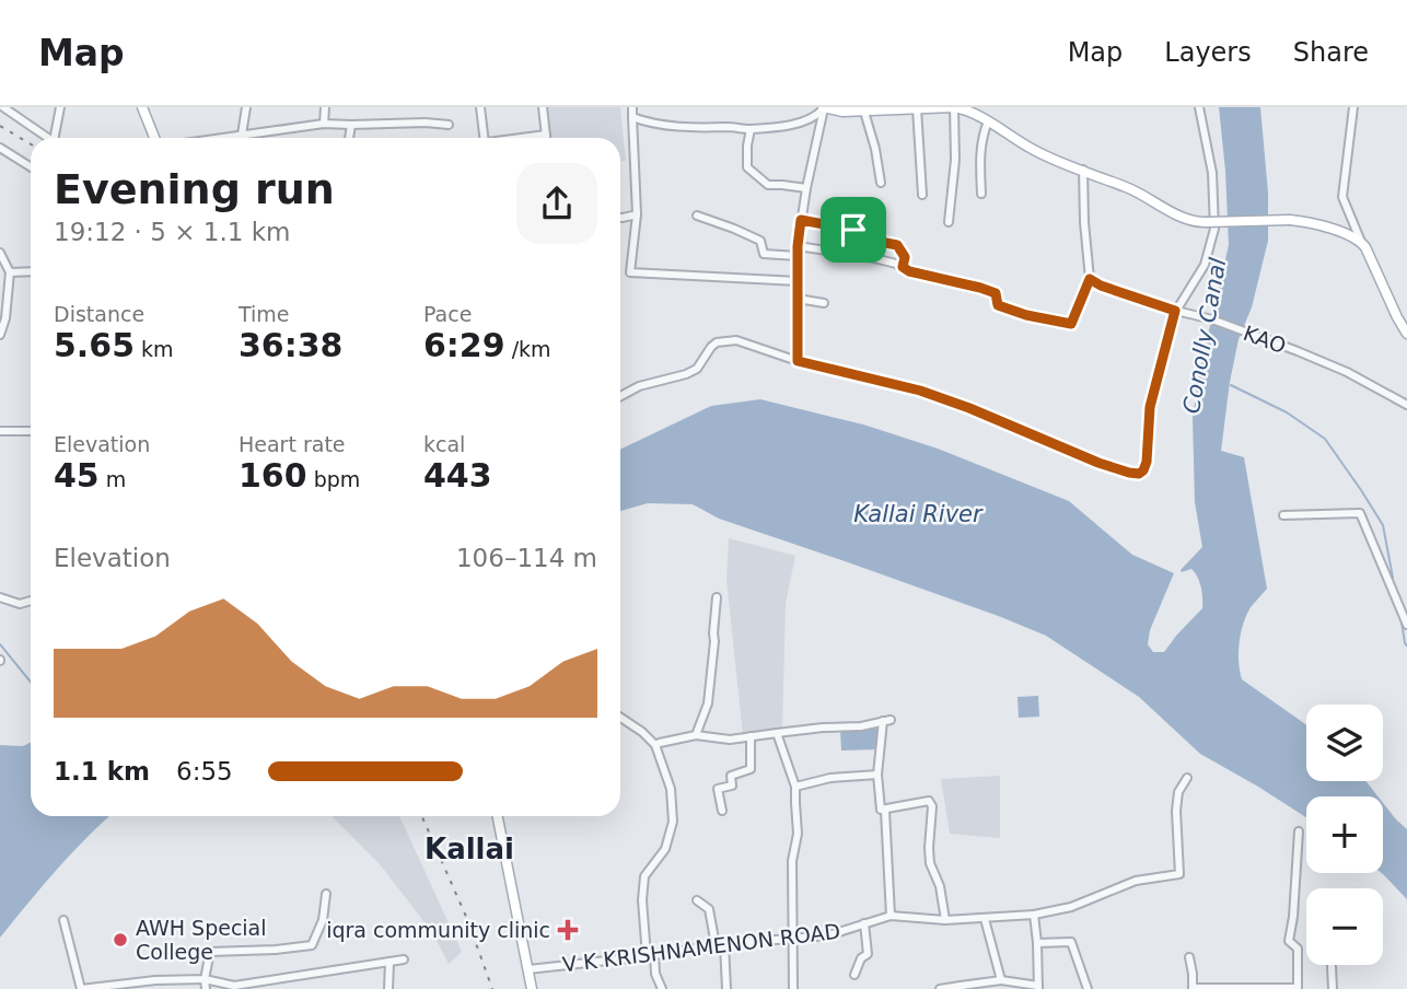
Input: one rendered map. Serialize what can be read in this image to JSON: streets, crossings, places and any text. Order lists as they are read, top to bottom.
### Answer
{
  "streets": {
    "street": ["KAO", "V K KRISHNAMENON ROAD"]
  },
  "districts": ["Kallai"],
  "water": ["Conolly Canal", "Kallai River"],
  "places": {
    "health": ["iqra community clinic"],
    "other": ["AWH Special College"]
  },
  "page": {
    "header": "Map",
    "nav": ["Map", "Layers", "Share"],
    "heading": ["Evening run", "19:12 · 5 × 1.1 km"],
    "stats": [
      ["Distance", "5.65 km"],
      ["Time", "36:38"],
      ["Pace", "6:29 /km"],
      ["Elevation", "45 m"],
      ["Heart rate", "160 bpm"],
      ["kcal", "443"]
    ],
    "chart": ["Elevation", "106–114 m"],
    "map_buttons": ["+", "−"],
    "list": [
      {
        "name": "1.1 km",
        "note": "6:55"
      }
    ]
  }
}
